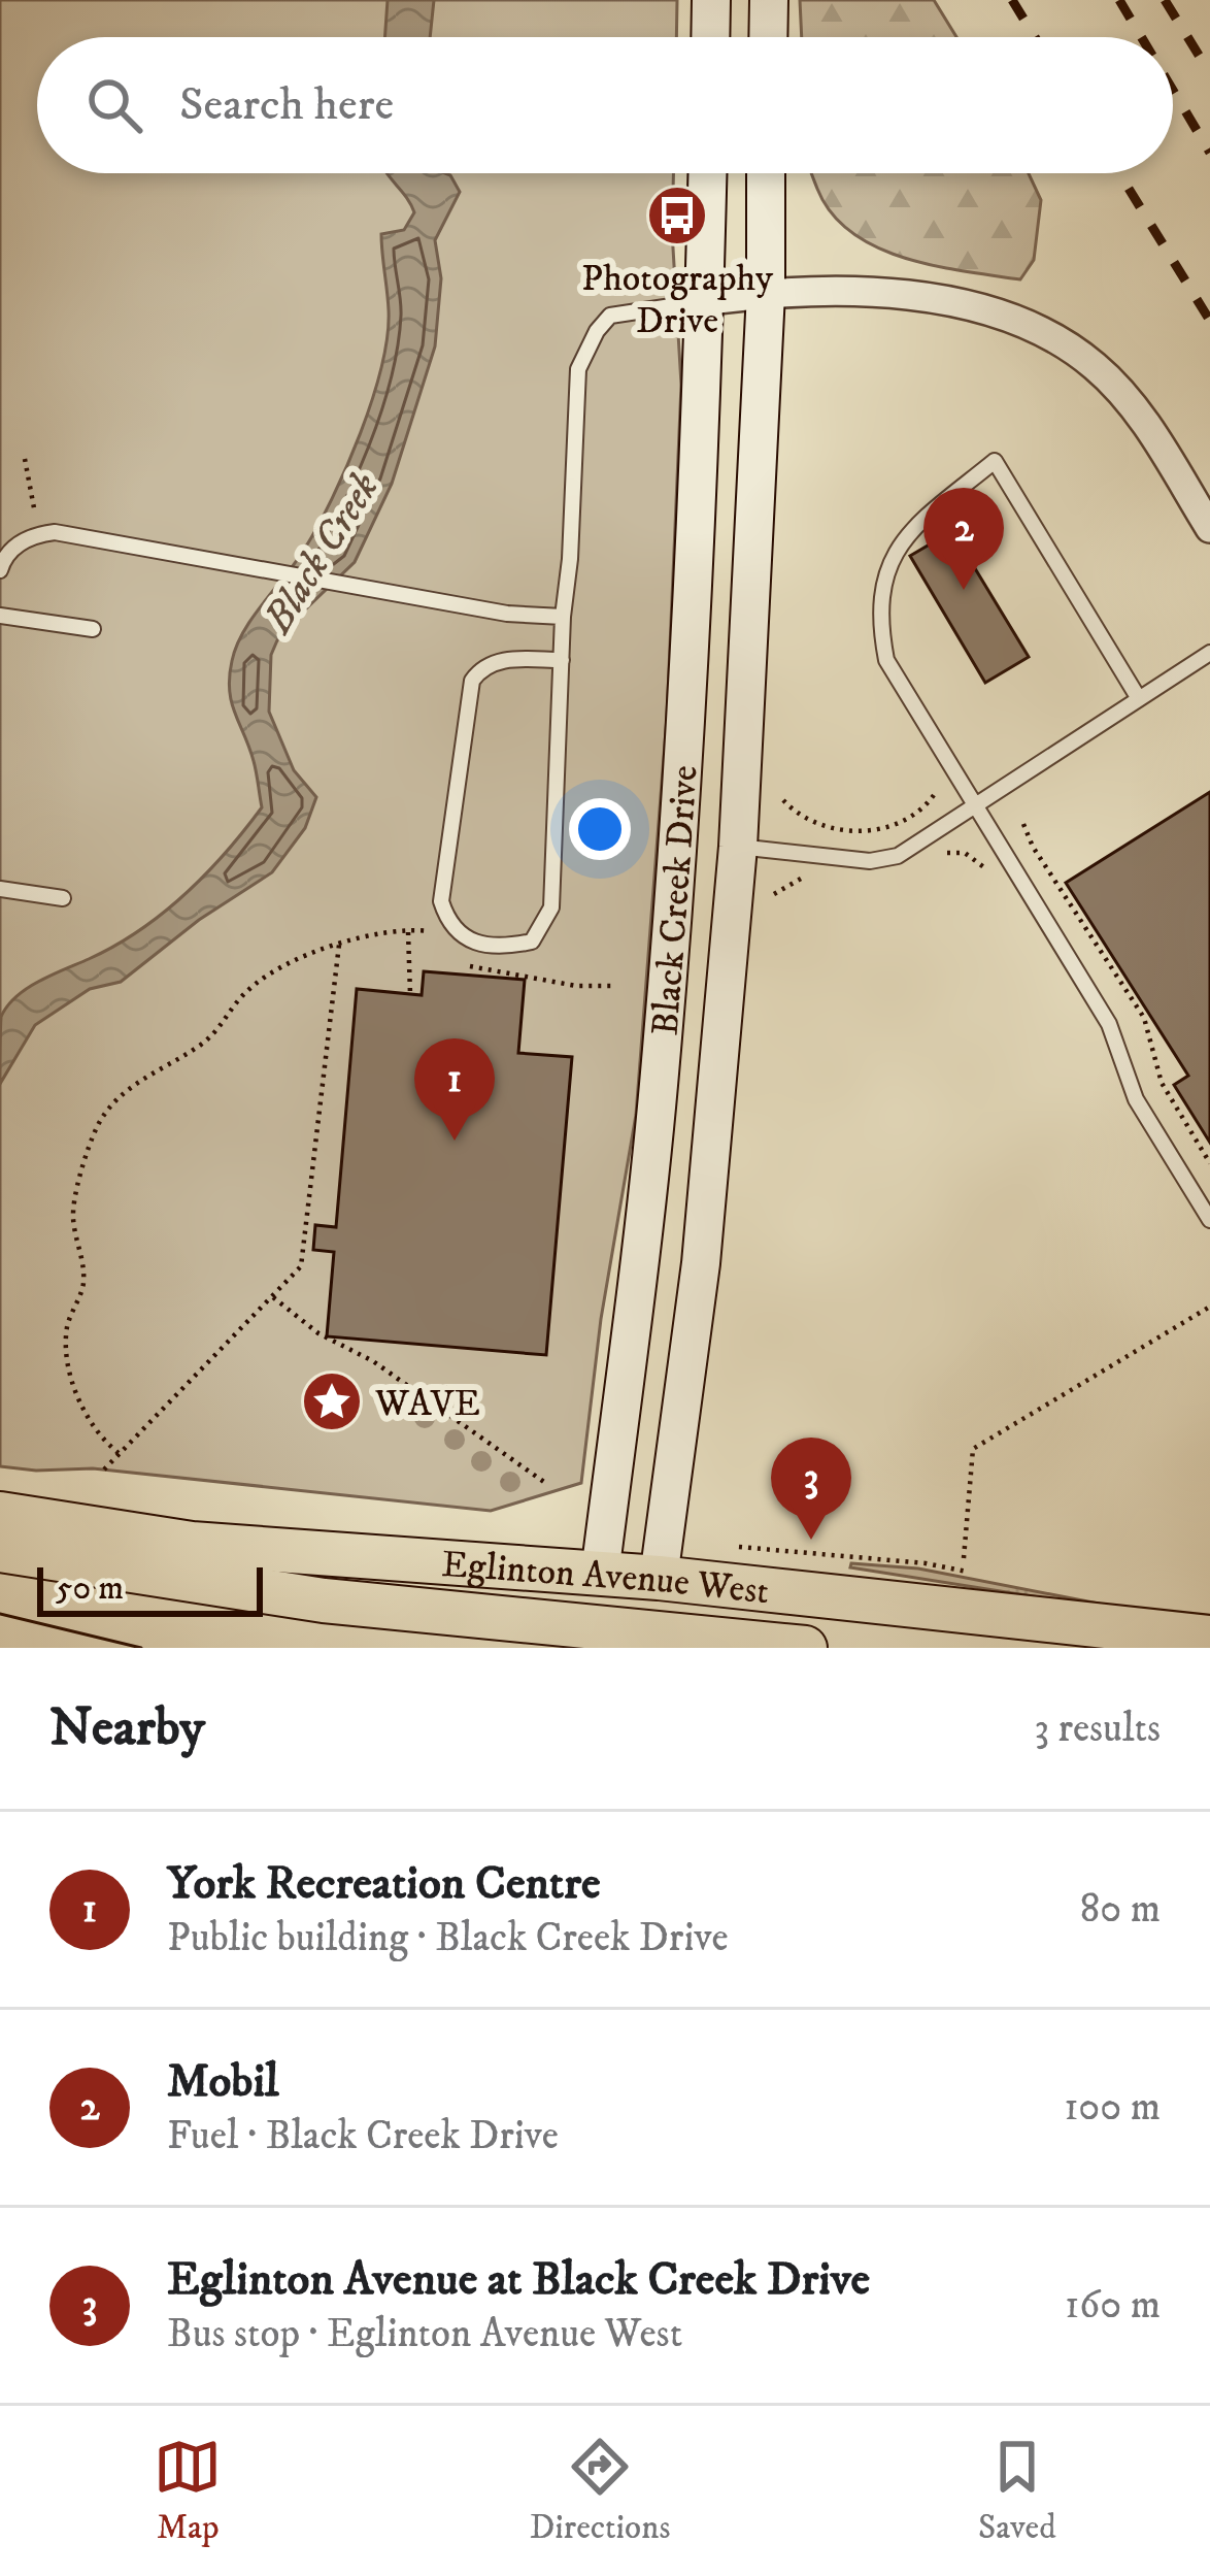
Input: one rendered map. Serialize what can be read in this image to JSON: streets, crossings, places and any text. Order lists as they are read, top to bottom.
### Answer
{
  "streets": {
    "main road": ["Black Creek Drive", "Eglinton Avenue West"]
  },
  "crossings": [
    ["Black Creek Drive", "Eglinton Avenue West"]
  ],
  "water": ["Black Creek"],
  "places": {
    "bus stop": ["Photography Drive"],
    "place": ["WAVE"]
  },
  "scale_bar": "50 m",
  "page": {
    "search": "Search here",
    "pins": ["2", "1", "3"],
    "scale": "50 m",
    "heading": ["Nearby", "3 results"],
    "list": [
      {
        "mark": "1",
        "name": "York Recreation Centre",
        "note": "Public building · Black Creek Drive",
        "value": "80 m"
      },
      {
        "mark": "2",
        "name": "Mobil",
        "note": "Fuel · Black Creek Drive",
        "value": "100 m"
      },
      {
        "mark": "3",
        "name": "Eglinton Avenue at Black Creek Drive",
        "note": "Bus stop · Eglinton Avenue West",
        "value": "160 m"
      }
    ],
    "nav": ["Map", "Directions", "Saved"]
  }
}
